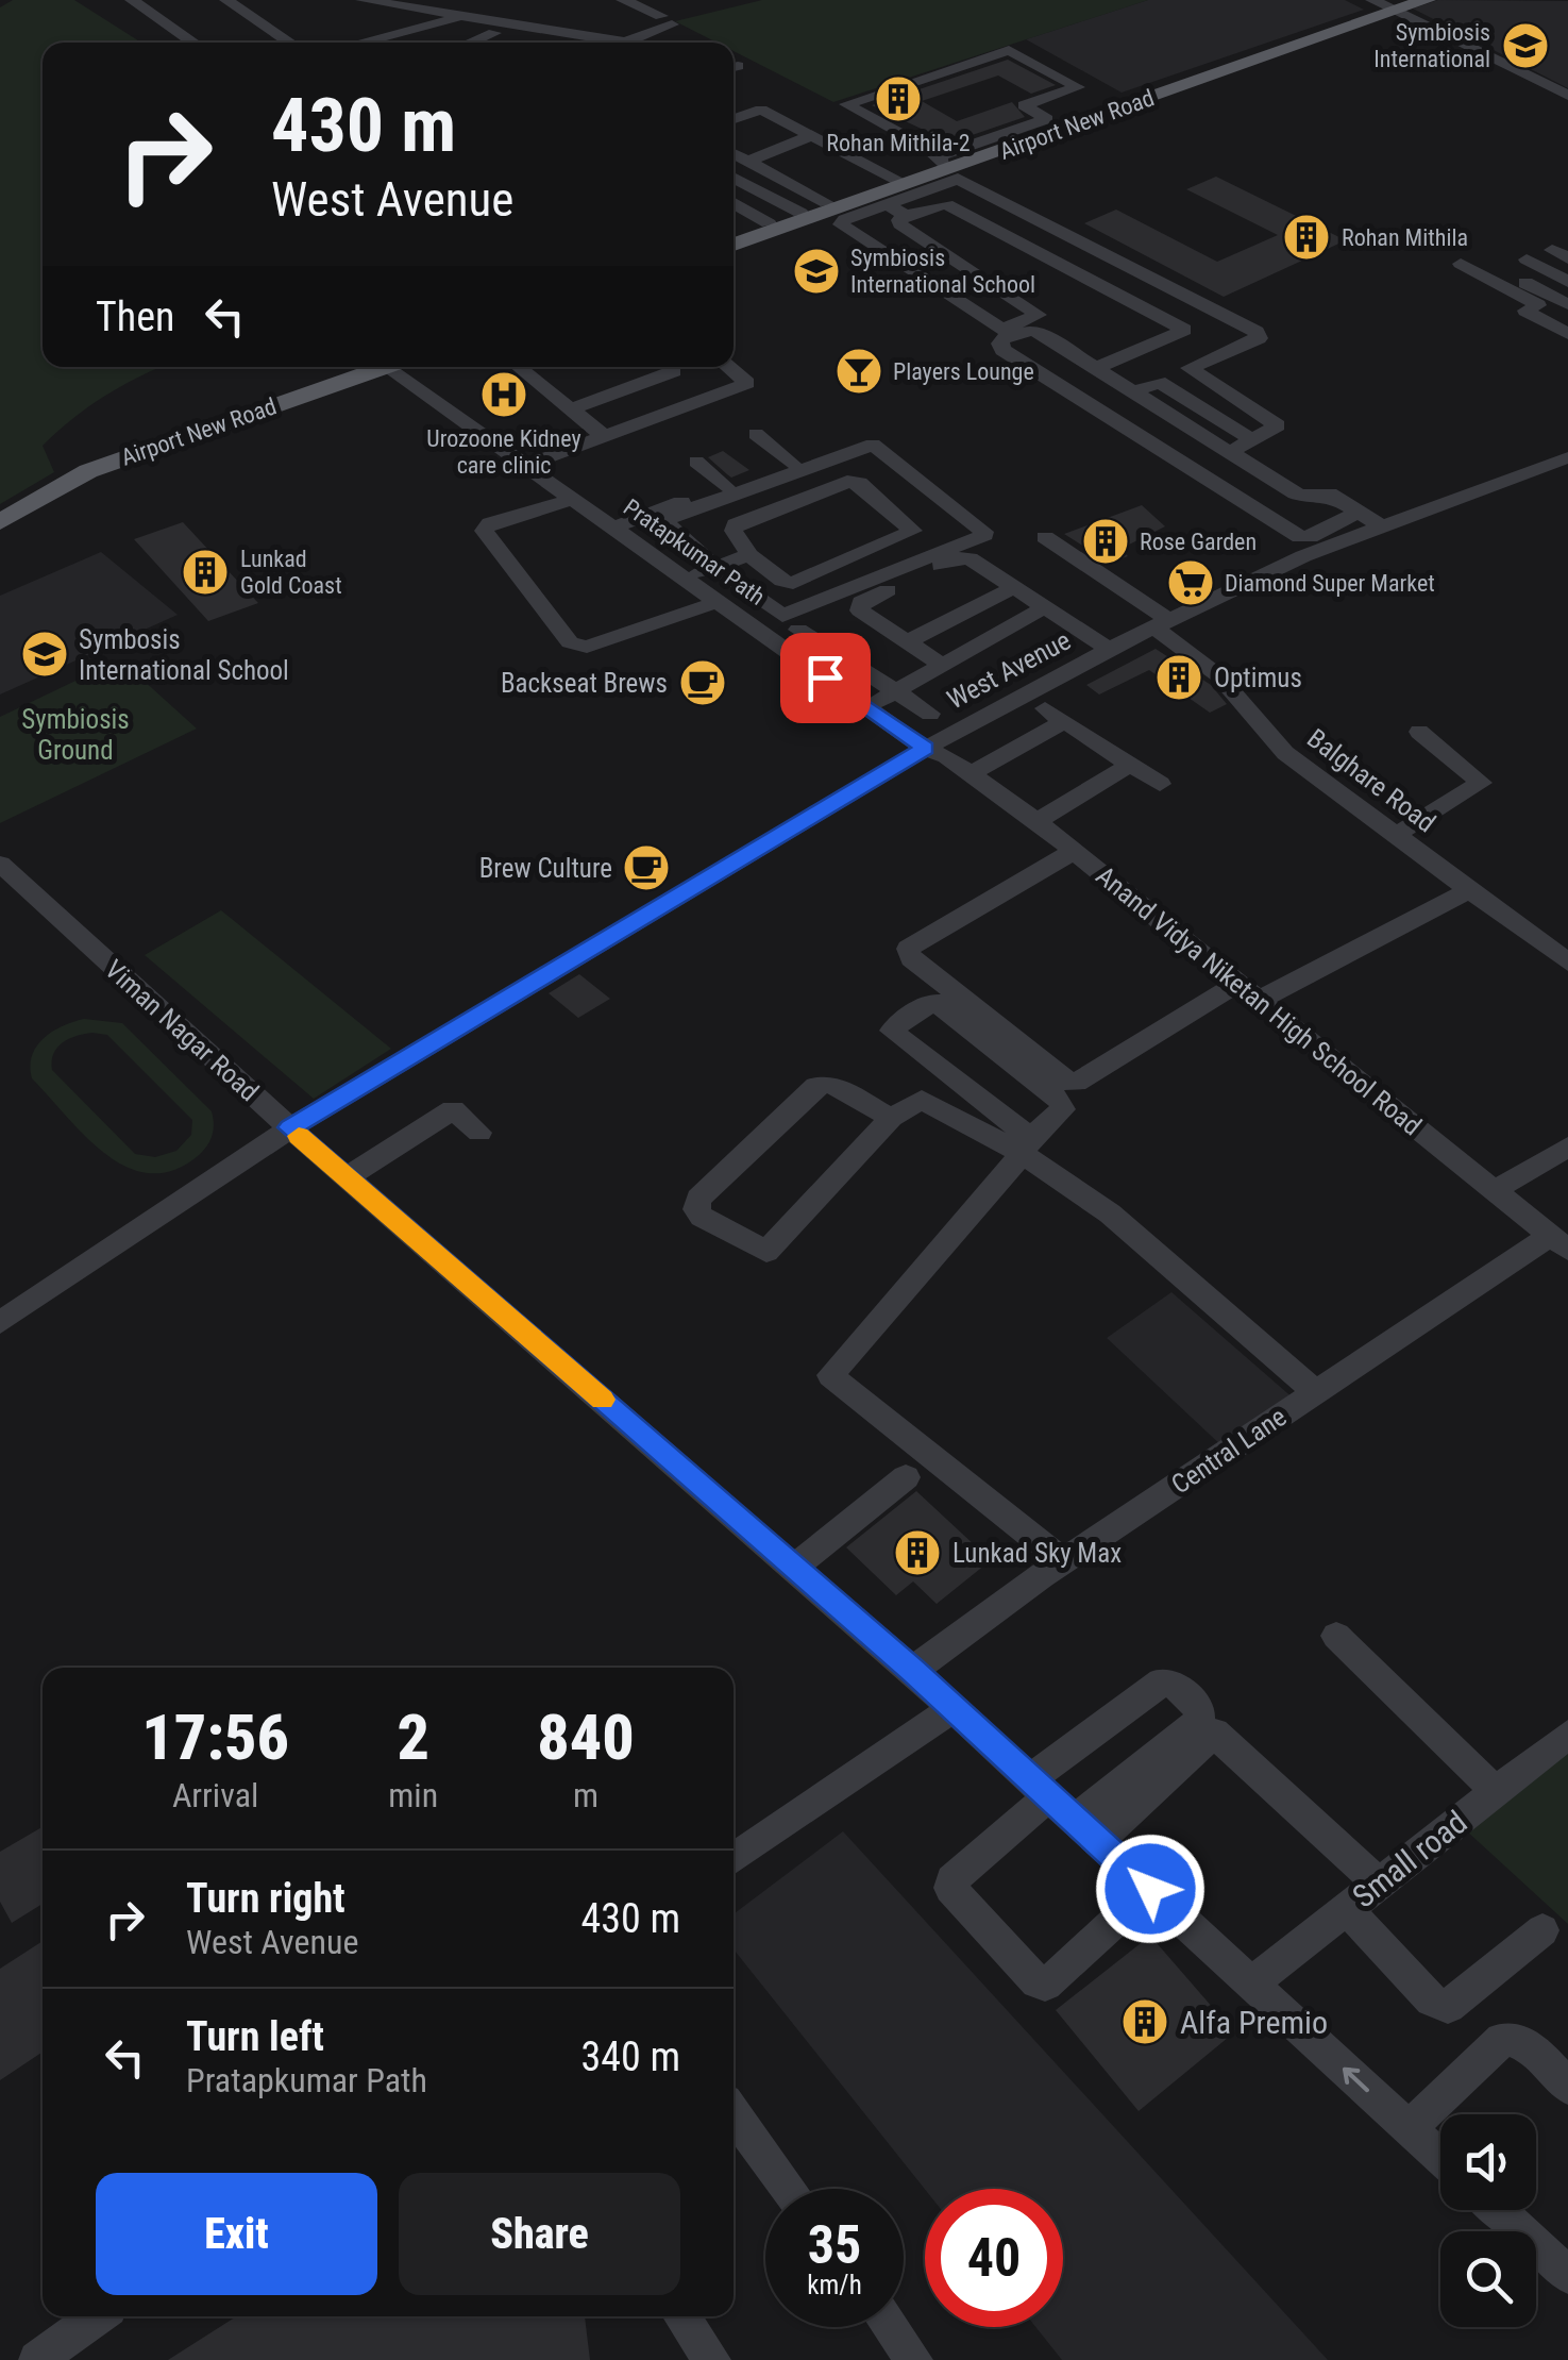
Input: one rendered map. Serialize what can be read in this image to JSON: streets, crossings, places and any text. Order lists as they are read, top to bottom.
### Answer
{
  "streets": {
    "main road": ["Airport New Road"],
    "street": [
      "Pratapkumar Path",
      "West Avenue",
      "Balghare Road",
      "Anand Vidya Niketan High School Road",
      "Viman Nagar Road",
      "Central Lane",
      "Small road"
    ]
  },
  "crossings": [
    ["Pratapkumar Path", "West Avenue"],
    ["Pratapkumar Path", "Anand Vidya Niketan High School Road"],
    ["West Avenue", "Balghare Road"],
    ["West Avenue", "Anand Vidya Niketan High School Road"],
    ["West Avenue", "Viman Nagar Road"],
    ["Anand Vidya Niketan High School Road", "Central Lane"],
    ["Viman Nagar Road", "Central Lane"],
    ["Viman Nagar Road", "Small road"]
  ],
  "parks": ["Symbiosis Ground"],
  "places": {
    "school or university": ["Symbiosis International", "Symbiosis International School", "Symbosis International School"],
    "building": [
      "Rohan Mithila-2",
      "Rohan Mithila",
      "Rose Garden",
      "Lunkad Gold Coast",
      "Optimus",
      "Lunkad Sky Max",
      "Alfa Premio"
    ],
    "bar": ["Players Lounge"],
    "hospital": ["Urozoone Kidney care clinic"],
    "supermarket": ["Diamond Super Market"],
    "cafe": ["Backseat Brews", "Brew Culture"]
  },
  "page": {
    "turn": ["430 m", "West Avenue"],
    "then": "Then",
    "eta": [
      "17:56",
      "Arrival",
      "2",
      "min",
      "840",
      "m"
    ],
    "list": [
      {
        "name": "Turn right",
        "note": "West Avenue",
        "value": "430 m"
      },
      {
        "name": "Turn left",
        "note": "Pratapkumar Path",
        "value": "340 m"
      }
    ],
    "buttons": ["Exit", "Share"],
    "speed": "35 km/h",
    "limit": "40"
  }
}
